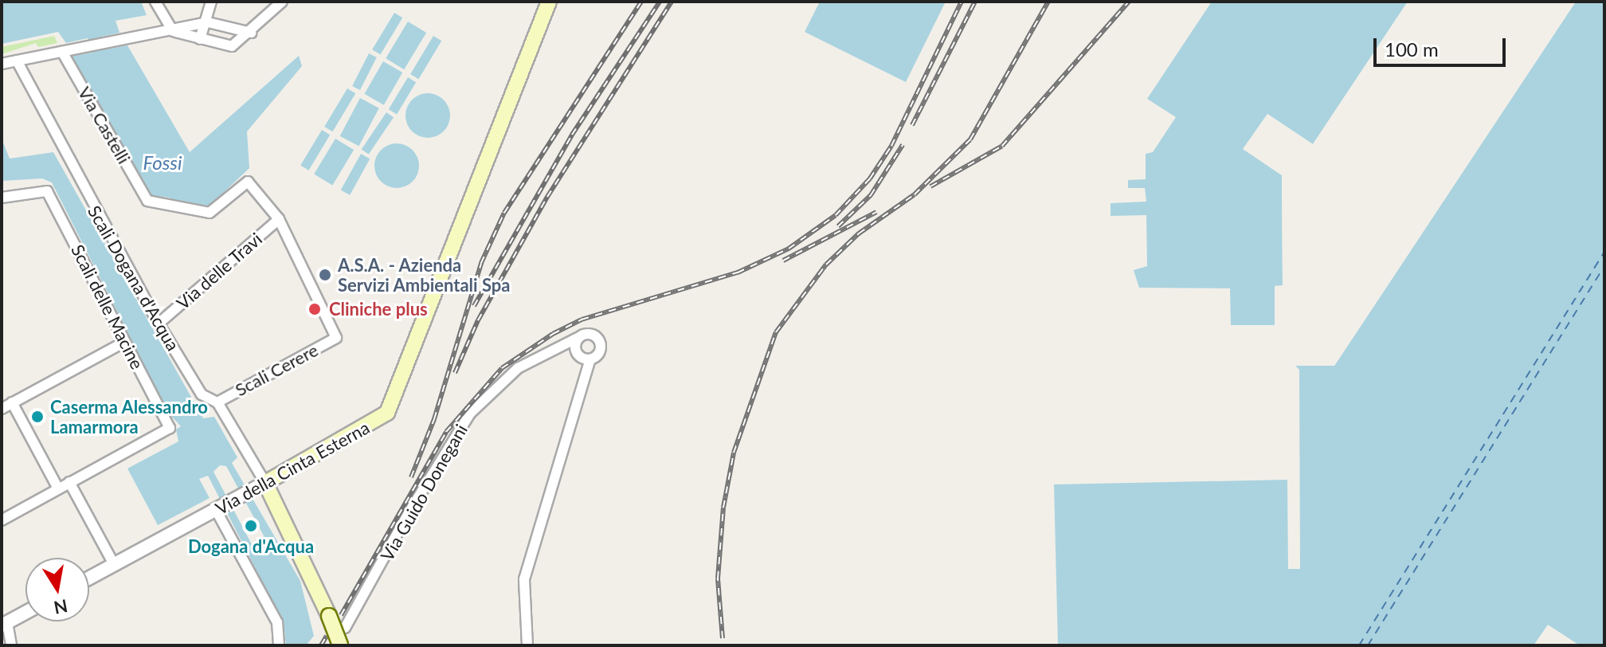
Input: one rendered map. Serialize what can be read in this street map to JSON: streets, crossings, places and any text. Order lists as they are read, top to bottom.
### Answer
{
  "streets": {
    "main road": ["Via della Cinta Esterna"],
    "street": [
      "Via Castelli",
      "Via delle Travi",
      "Scali Dogana d'Acqua",
      "Scali delle Macine",
      "Scali Cerere",
      "Via Guido Donegani"
    ]
  },
  "crossings": [
    ["Via Castelli", "Via delle Travi"],
    ["Via Castelli", "Scali Cerere"],
    ["Via delle Travi", "Scali Dogana d'Acqua"],
    ["Via delle Travi", "Scali Cerere"],
    ["Scali Dogana d'Acqua", "Scali Cerere"],
    ["Scali Dogana d'Acqua", "Via della Cinta Esterna"]
  ],
  "water": ["Fossi"],
  "places": [
    "A.S.A. - Azienda Servizi Ambientali Spa",
    "Cliniche plus",
    "Caserma Alessandro Lamarmora",
    "Dogana d'Acqua"
  ],
  "scale_bar": "100 m",
  "north": "bottom"
}
